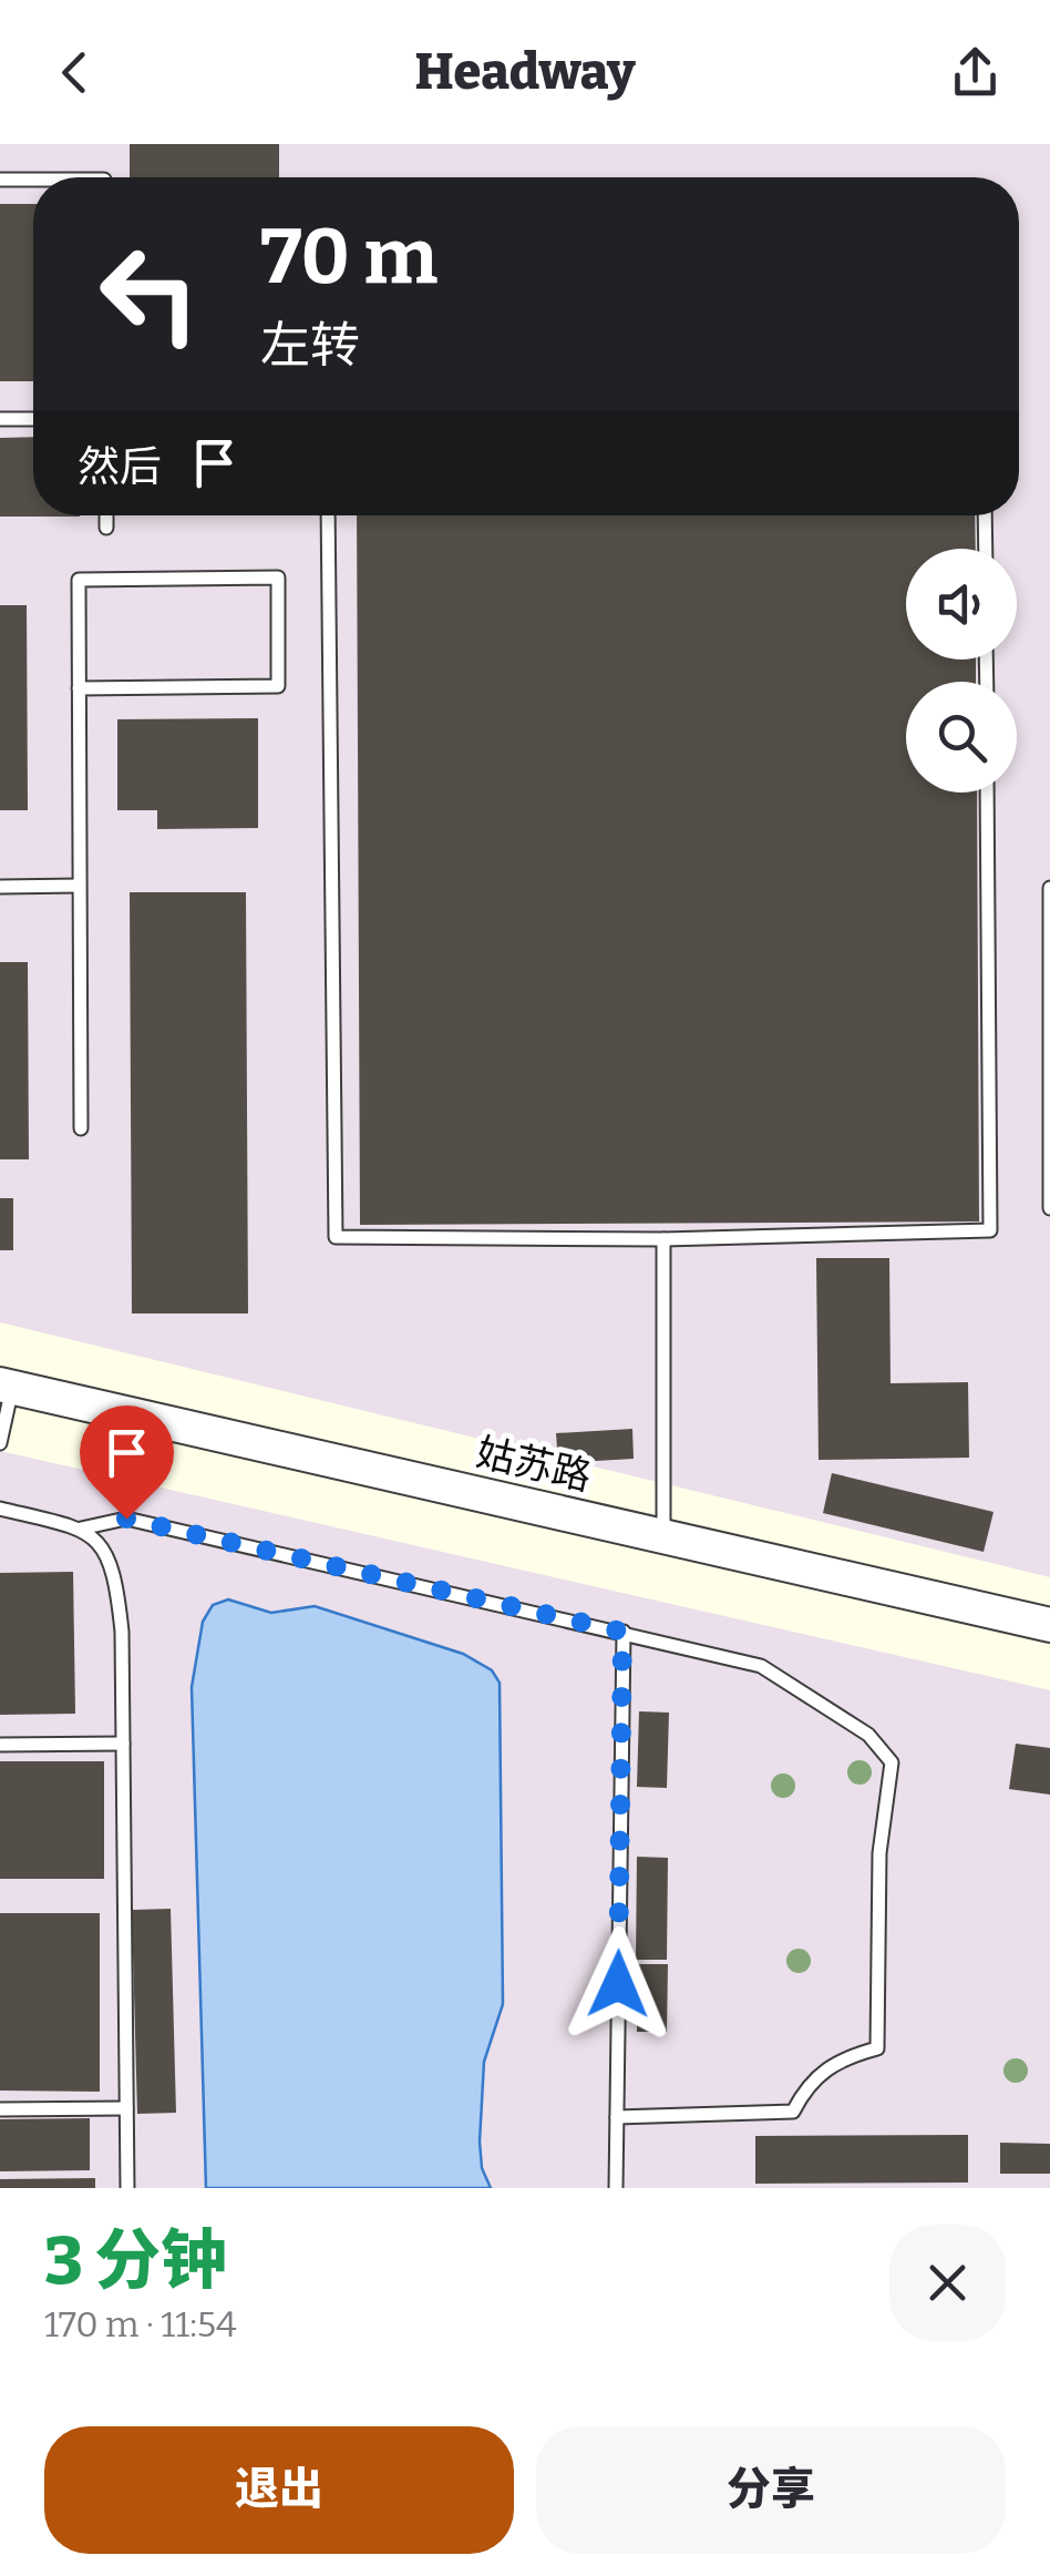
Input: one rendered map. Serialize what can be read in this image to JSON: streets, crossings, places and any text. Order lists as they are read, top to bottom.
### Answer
{
  "streets": {
    "street": ["姑苏路"]
  },
  "page": {
    "header": "Headway",
    "turn": ["70 m", "左转"],
    "then": "然后",
    "heading": ["3 分钟", "170 m · 11:54"],
    "buttons": ["退出", "分享"]
  }
}
